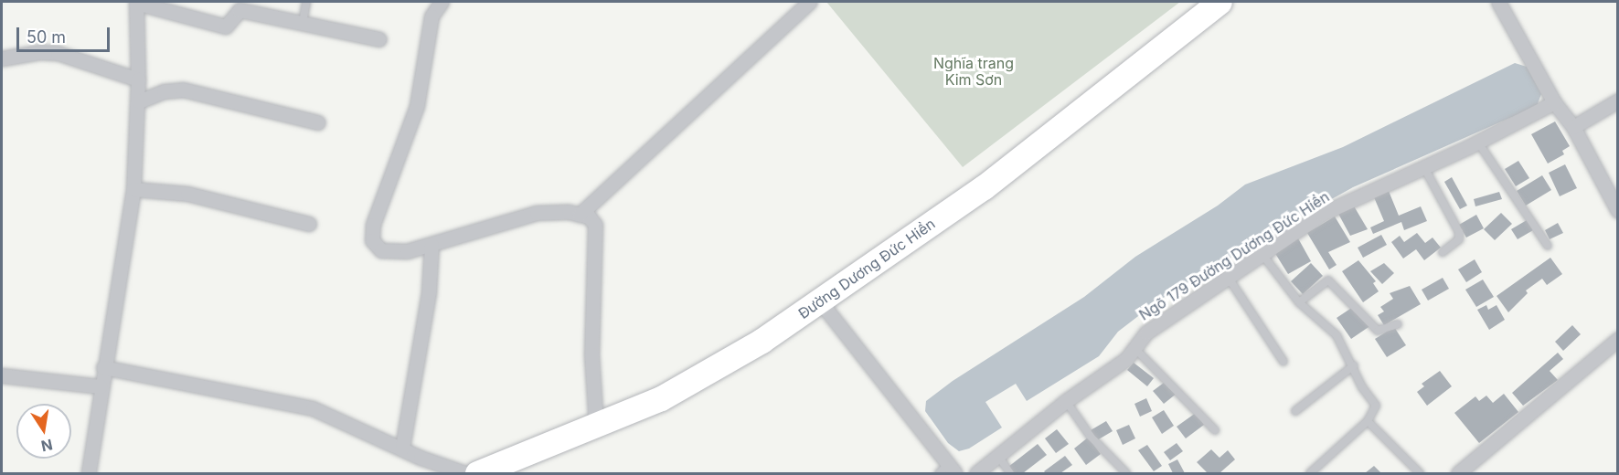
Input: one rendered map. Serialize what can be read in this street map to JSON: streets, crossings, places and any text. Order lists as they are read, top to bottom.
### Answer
{
  "streets": {
    "highway": ["Đường Dương Đức Hiền"],
    "street": ["Ngõ 179 Đường Dương Đức Hiền"]
  },
  "parks": ["Nghĩa trang Kim Sơn"],
  "scale_bar": "50 m",
  "north": "bottom"
}
